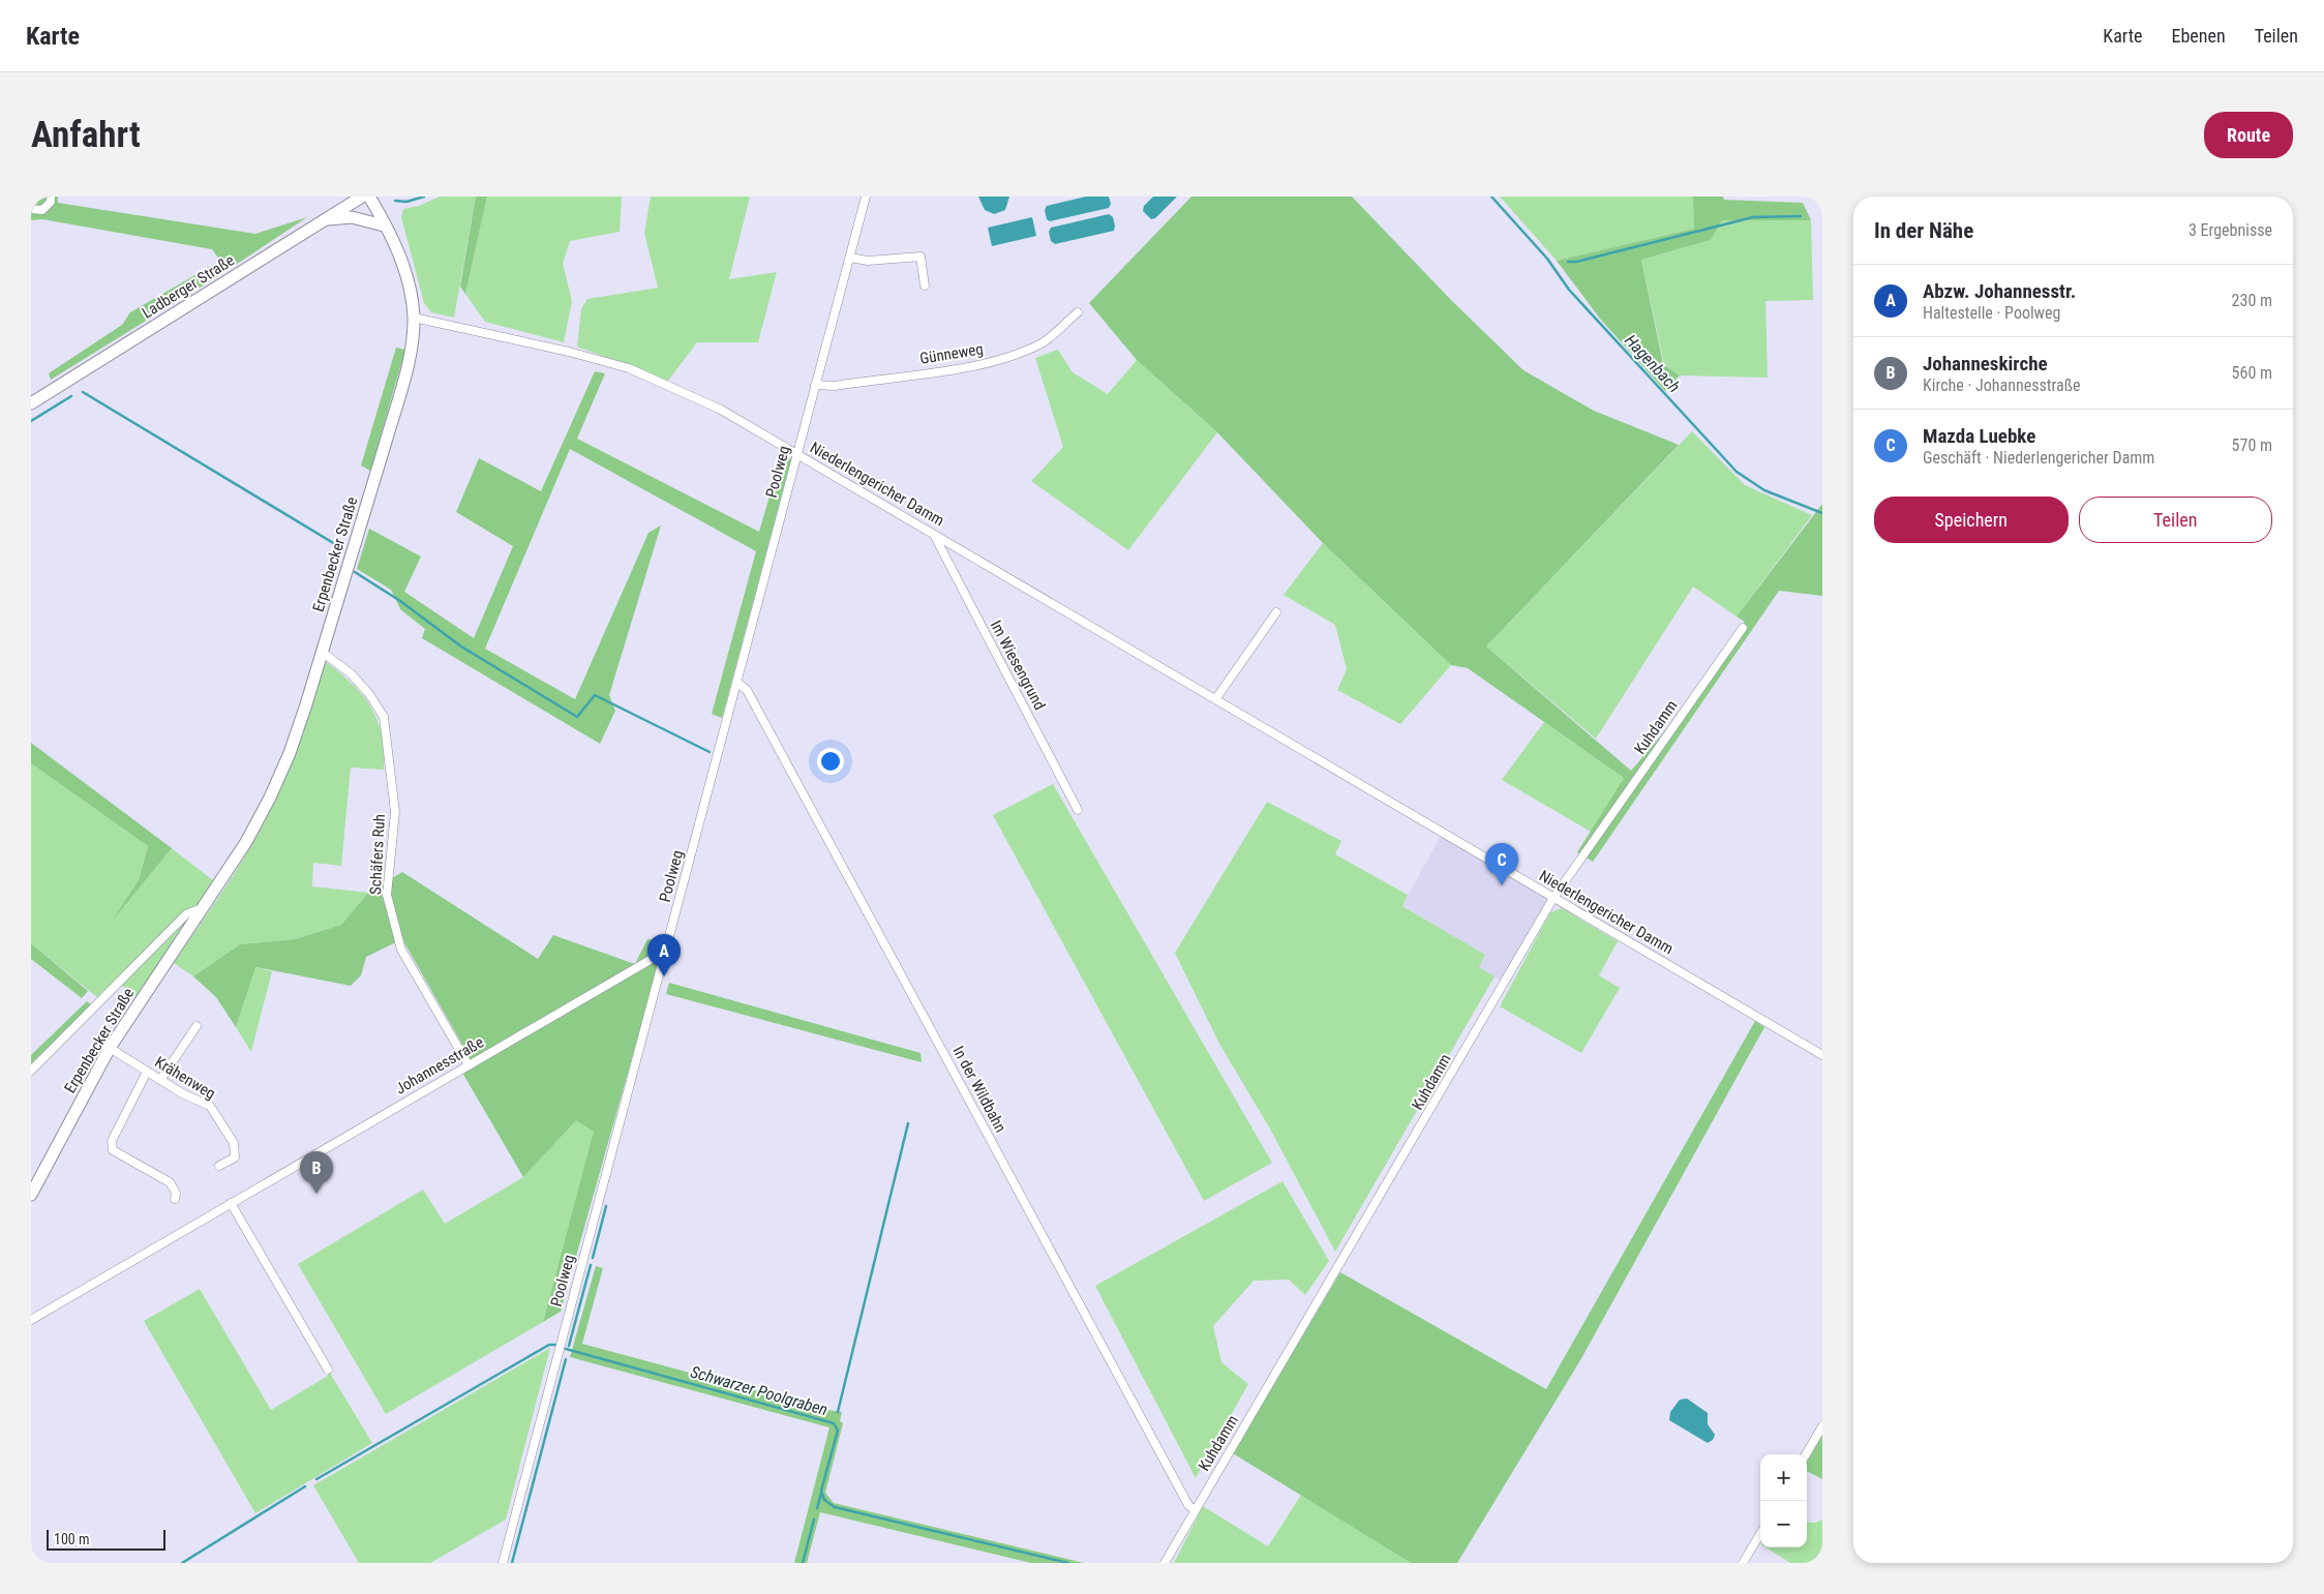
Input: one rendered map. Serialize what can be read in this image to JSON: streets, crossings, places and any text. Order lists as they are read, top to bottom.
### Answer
{
  "streets": {
    "main road": ["Ladberger Straße", "Erpenbecker Straße"],
    "street": [
      "Günneweg",
      "Poolweg",
      "Niederlengericher Damm",
      "Im Wiesengrund",
      "Kuhdamm",
      "Schäfers Ruh",
      "Johannesstraße",
      "Krähenweg",
      "In der Wildbahn"
    ]
  },
  "crossings": [
    ["Günneweg", "Poolweg"],
    ["Poolweg", "Niederlengericher Damm"],
    ["Poolweg", "Johannesstraße"],
    ["Poolweg", "In der Wildbahn"],
    ["Niederlengericher Damm", "Erpenbecker Straße"],
    ["Niederlengericher Damm", "Im Wiesengrund"],
    ["Niederlengericher Damm", "Kuhdamm"],
    ["Erpenbecker Straße", "Schäfers Ruh"],
    ["Erpenbecker Straße", "Krähenweg"],
    ["Kuhdamm", "In der Wildbahn"],
    ["Schäfers Ruh", "Johannesstraße"]
  ],
  "water": ["Hagenbach", "Schwarzer Poolgraben"],
  "scale_bar": "100 m",
  "page": {
    "header": "Karte",
    "nav": ["Karte", "Ebenen", "Teilen"],
    "buttons": [
      "Route",
      ["Speichern", "Teilen"]
    ],
    "title": "Anfahrt",
    "heading": ["In der Nähe", "3 Ergebnisse"],
    "list": [
      {
        "mark": "A",
        "name": "Abzw. Johannesstr.",
        "note": "Haltestelle · Poolweg",
        "value": "230 m"
      },
      {
        "mark": "B",
        "name": "Johanneskirche",
        "note": "Kirche · Johannesstraße",
        "value": "560 m"
      },
      {
        "mark": "C",
        "name": "Mazda Luebke",
        "note": "Geschäft · Niederlengericher Damm",
        "value": "570 m"
      }
    ],
    "pins": ["C", "A", "B"],
    "map_buttons": ["+", "−"],
    "scale": "100 m"
  }
}
